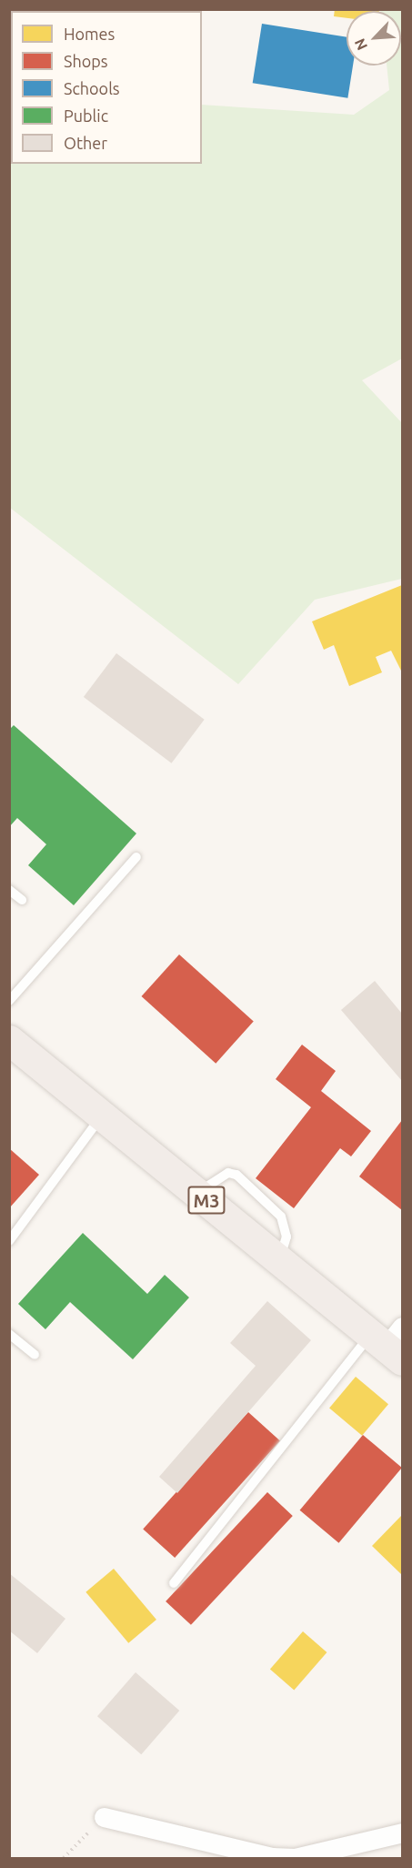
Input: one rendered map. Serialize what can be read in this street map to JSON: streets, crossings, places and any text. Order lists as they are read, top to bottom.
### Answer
{
  "streets": {
    "highway": ["M3"]
  },
  "legend": [
    "Homes",
    "Shops",
    "Schools",
    "Public",
    "Other"
  ],
  "north": "bottom left"
}
